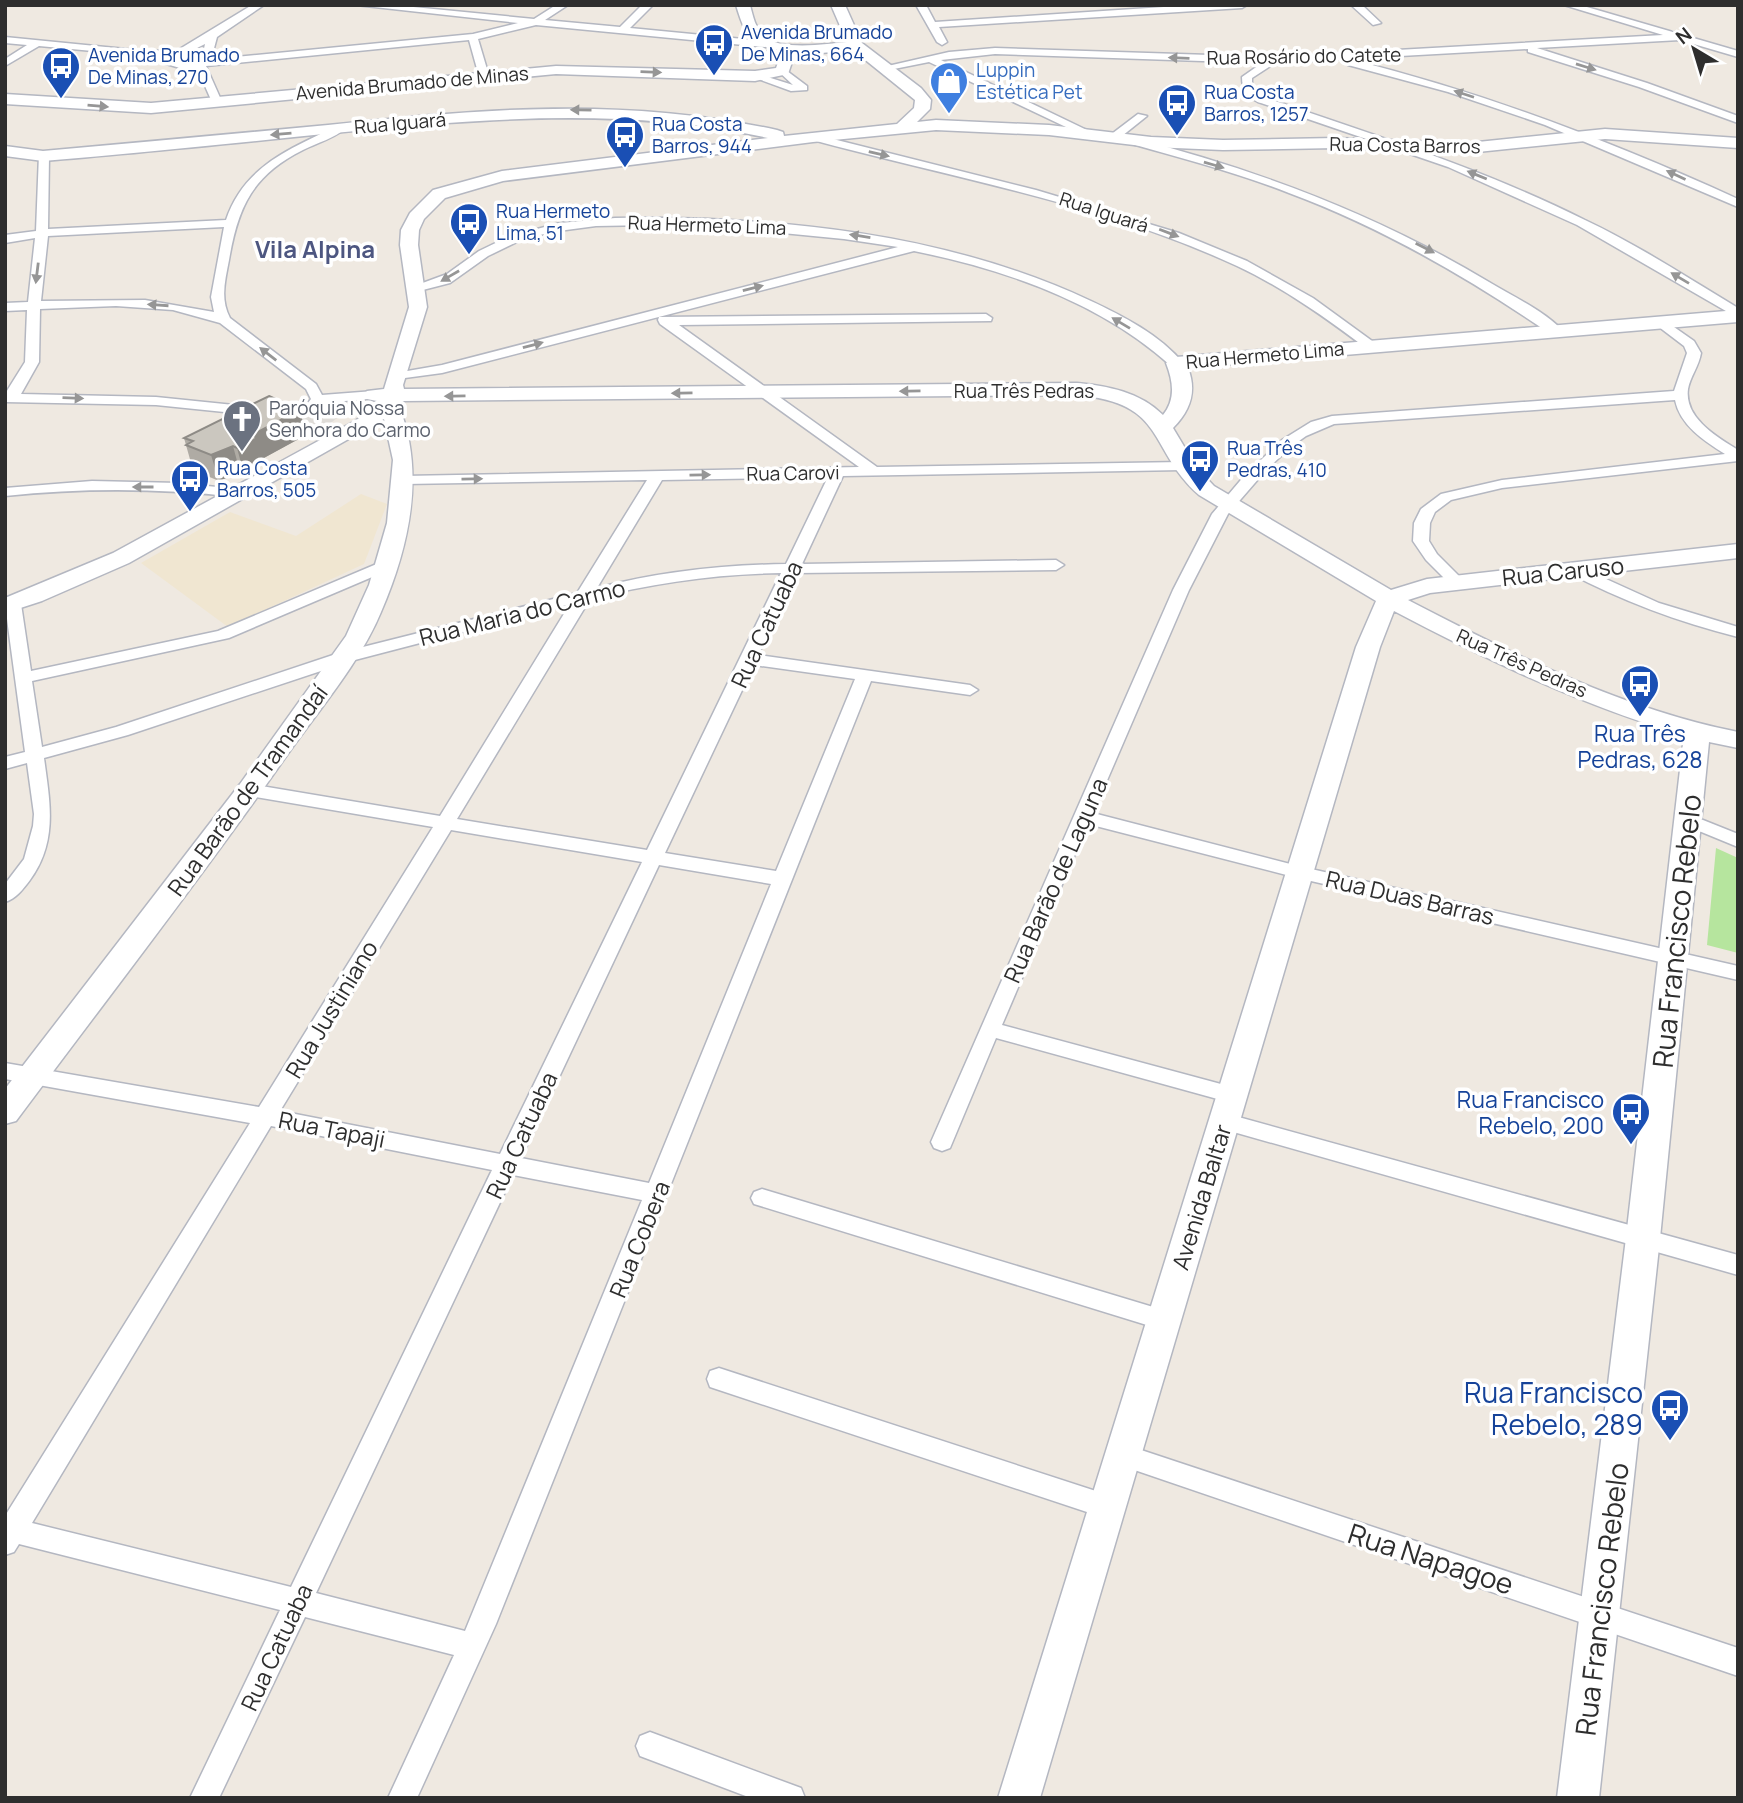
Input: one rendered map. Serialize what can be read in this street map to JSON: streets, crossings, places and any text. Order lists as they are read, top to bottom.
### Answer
{
  "streets": {
    "street": [
      "Rua Rosário do Catete",
      "Avenida Brumado de Minas",
      "Rua Iguará",
      "Rua Costa Barros",
      "Rua Hermeto Lima",
      "Rua Três Pedras",
      "Rua Carovi",
      "Rua Caruso",
      "Rua Maria do Carmo",
      "Rua Catuaba",
      "Rua Barão de Tramandaí",
      "Rua Barão de Laguna",
      "Rua Duas Barras",
      "Rua Francisco Rebelo",
      "Rua Justiniano",
      "Rua Tapaji",
      "Avenida Baltar",
      "Rua Cobera",
      "Rua Napagoe"
    ]
  },
  "crossings": [
    ["Rua Iguará", "Rua Costa Barros"],
    ["Rua Iguará", "Rua Hermeto Lima"],
    ["Rua Costa Barros", "Rua Hermeto Lima"],
    ["Rua Costa Barros", "Rua Três Pedras"],
    ["Rua Costa Barros", "Rua Barão de Tramandaí"],
    ["Rua Três Pedras", "Rua Carovi"],
    ["Rua Três Pedras", "Rua Caruso"],
    ["Rua Três Pedras", "Rua Barão de Tramandaí"],
    ["Rua Três Pedras", "Rua Barão de Laguna"],
    ["Rua Três Pedras", "Rua Francisco Rebelo"],
    ["Rua Três Pedras", "Avenida Baltar"],
    ["Rua Carovi", "Rua Catuaba"],
    ["Rua Carovi", "Rua Barão de Tramandaí"],
    ["Rua Carovi", "Rua Justiniano"],
    ["Rua Caruso", "Avenida Baltar"],
    ["Rua Maria do Carmo", "Rua Catuaba"],
    ["Rua Maria do Carmo", "Rua Barão de Tramandaí"],
    ["Rua Maria do Carmo", "Rua Justiniano"],
    ["Rua Catuaba", "Rua Tapaji"],
    ["Rua Barão de Tramandaí", "Rua Tapaji"],
    ["Rua Barão de Laguna", "Rua Duas Barras"],
    ["Rua Duas Barras", "Rua Francisco Rebelo"],
    ["Rua Duas Barras", "Avenida Baltar"],
    ["Rua Francisco Rebelo", "Rua Napagoe"],
    ["Rua Justiniano", "Rua Tapaji"],
    ["Rua Tapaji", "Rua Cobera"],
    ["Avenida Baltar", "Rua Napagoe"]
  ],
  "districts": ["Vila Alpina"],
  "places": {
    "bus stop": [
      "Avenida Brumado De Minas, 664",
      "Avenida Brumado De Minas, 270",
      "Rua Costa Barros, 1257",
      "Rua Costa Barros, 944",
      "Rua Hermeto Lima, 51",
      "Rua Três Pedras, 410",
      "Rua Costa Barros, 505",
      "Rua Três Pedras, 628",
      "Rua Francisco Rebelo, 200",
      "Rua Francisco Rebelo, 289"
    ],
    "shop": ["Luppin Estética Pet"],
    "church": ["Paróquia Nossa Senhora do Carmo"]
  },
  "north": "top left"
}
